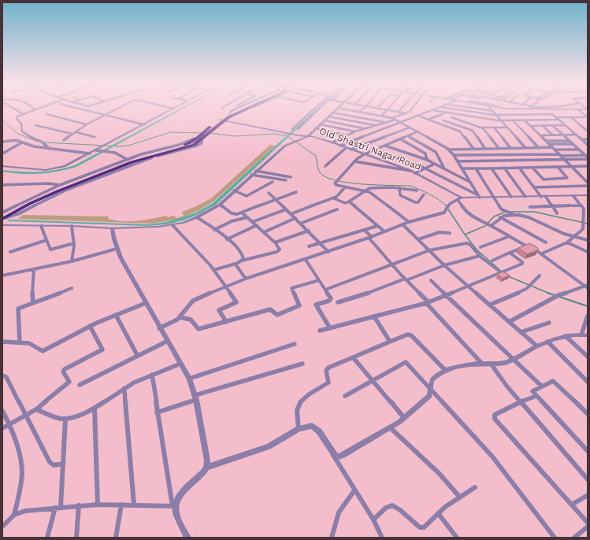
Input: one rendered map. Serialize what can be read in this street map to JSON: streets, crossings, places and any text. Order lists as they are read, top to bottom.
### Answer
{
  "streets": {
    "street": ["Old Shastri Nagar Road"]
  }
}
